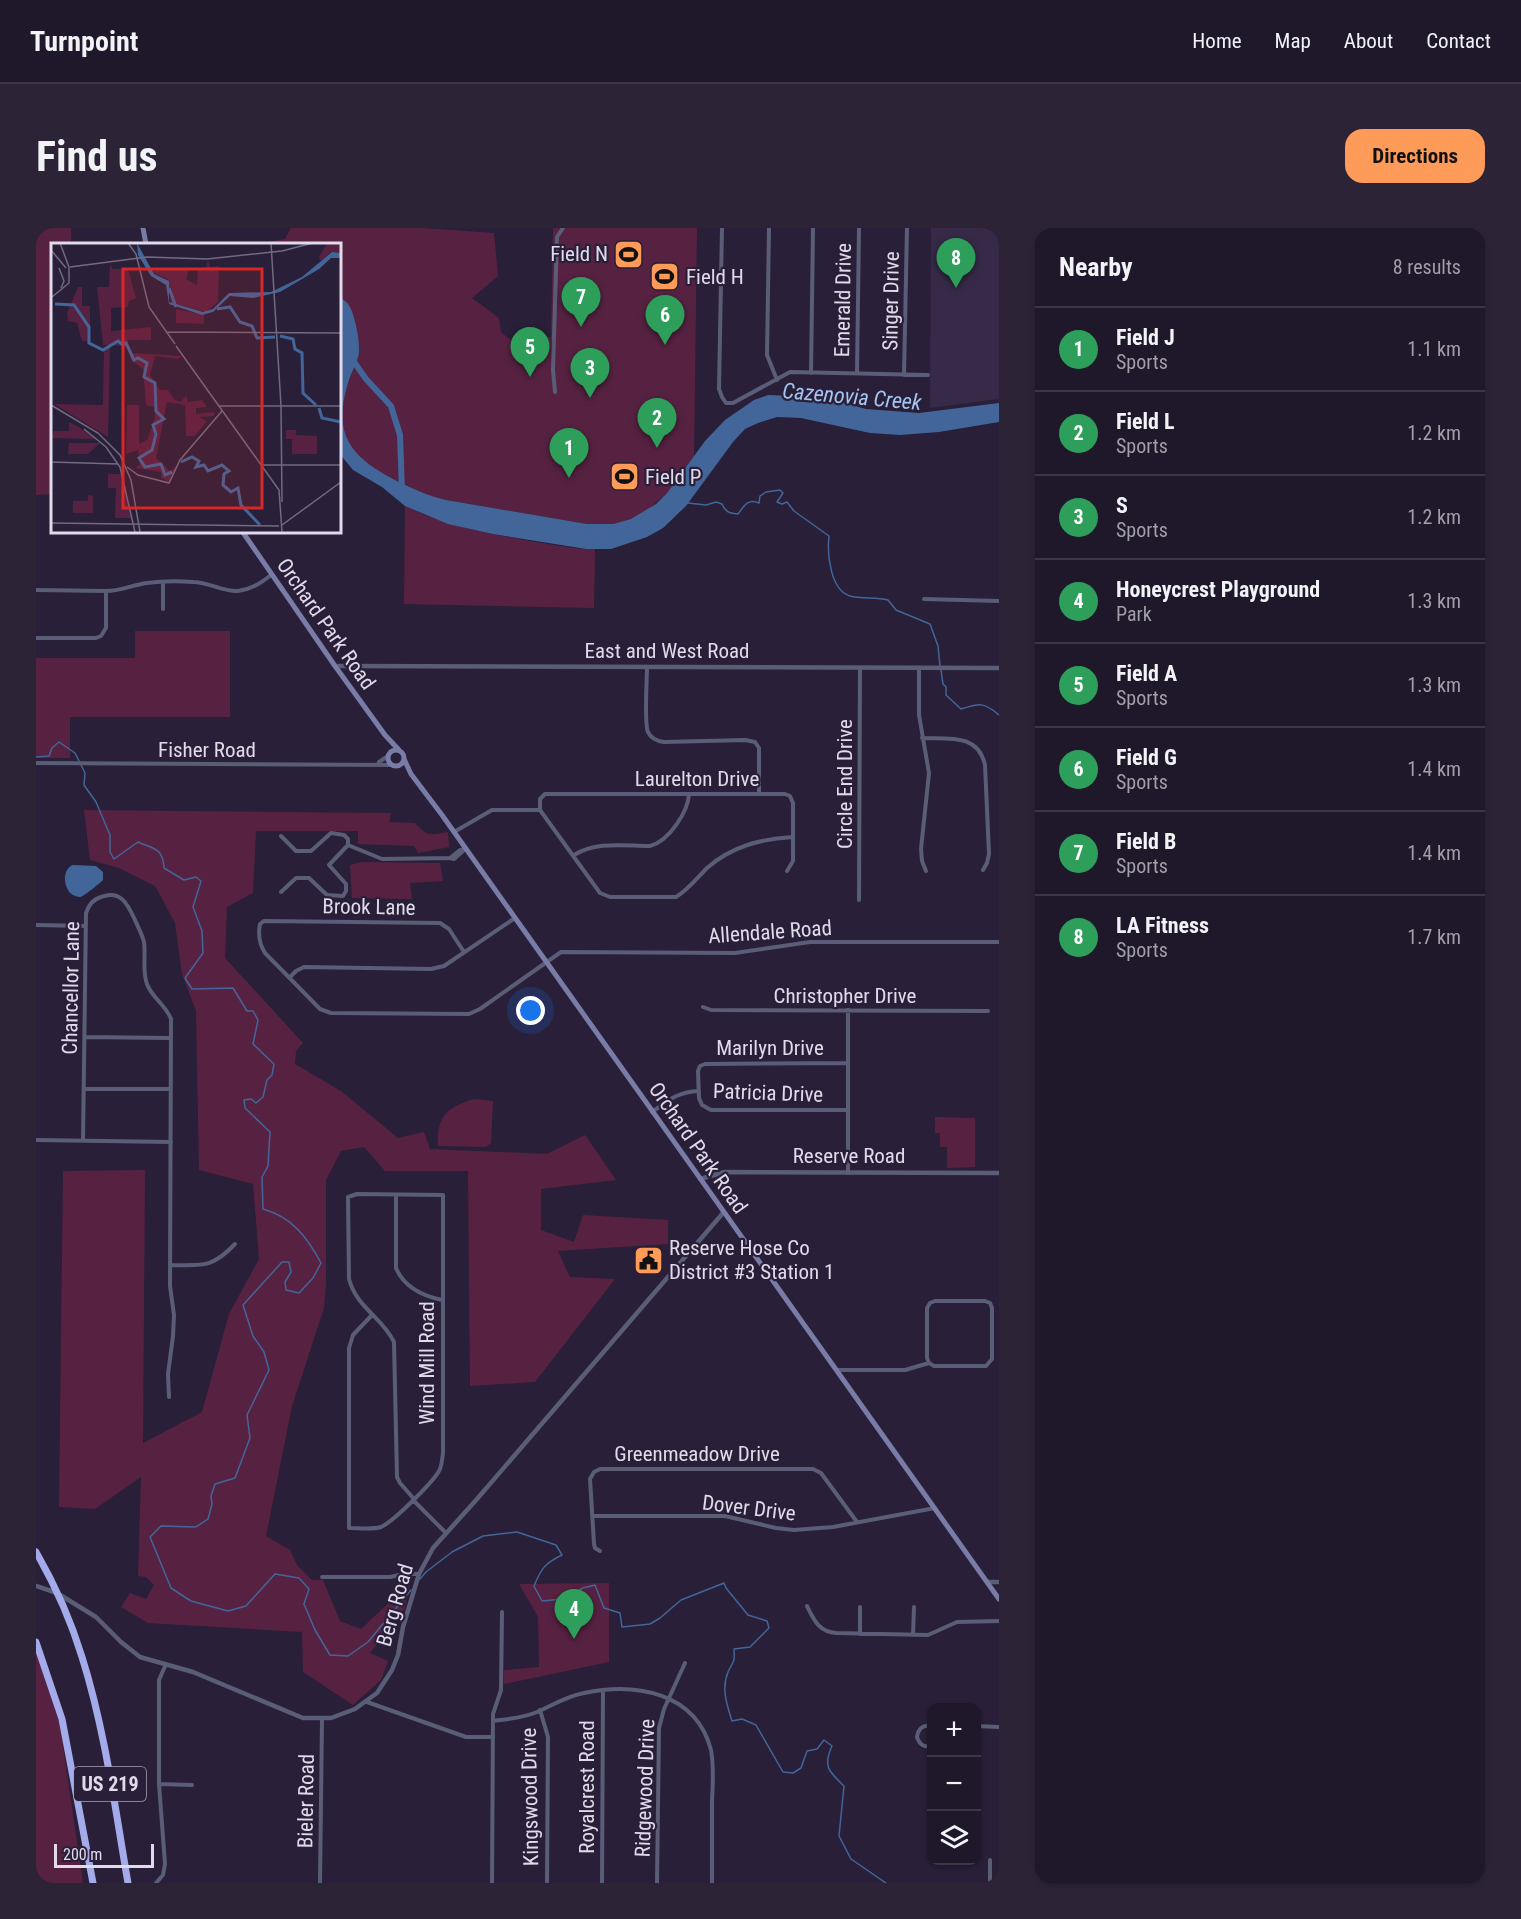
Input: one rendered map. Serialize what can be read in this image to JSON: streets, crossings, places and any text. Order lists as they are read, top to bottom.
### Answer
{
  "streets": {
    "highway": ["US 219"],
    "main road": ["Orchard Park Road"],
    "street": [
      "Emerald Drive",
      "Singer Drive",
      "East and West Road",
      "Fisher Road",
      "Laurelton Drive",
      "Circle End Drive",
      "Brook Lane",
      "Allendale Road",
      "Chancellor Lane",
      "Christopher Drive",
      "Marilyn Drive",
      "Patricia Drive",
      "Reserve Road",
      "Wind Mill Road",
      "Greenmeadow Drive",
      "Dover Drive",
      "Berg Road",
      "Royalcrest Road",
      "Ridgewood Drive",
      "Kingswood Drive",
      "Bieler Road"
    ]
  },
  "crossings": [
    ["Orchard Park Road", "East and West Road"],
    ["Orchard Park Road", "Fisher Road"],
    ["Orchard Park Road", "Allendale Road"],
    ["Orchard Park Road", "Reserve Road"],
    ["Orchard Park Road", "Dover Drive"],
    ["Orchard Park Road", "Berg Road"],
    ["East and West Road", "Circle End Drive"],
    ["Brook Lane", "Allendale Road"],
    ["Marilyn Drive", "Patricia Drive"],
    ["Greenmeadow Drive", "Dover Drive"],
    ["Berg Road", "Bieler Road"]
  ],
  "water": ["Cazenovia Creek"],
  "places": {
    "sports": ["Field N", "Field H", "Field P"],
    "public building": ["Reserve Hose Co District #3 Station 1"]
  },
  "scale_bar": "200 m",
  "page": {
    "header": "Turnpoint",
    "nav": [
      "Home",
      "Map",
      "About",
      "Contact"
    ],
    "buttons": "Directions",
    "title": "Find us",
    "heading": ["Nearby", "8 results"],
    "pins": [
      "8",
      "7",
      "6",
      "5",
      "3",
      "2",
      "1",
      "4"
    ],
    "list": [
      {
        "mark": "1",
        "name": "Field J",
        "note": "Sports",
        "value": "1.1 km"
      },
      {
        "mark": "2",
        "name": "Field L",
        "note": "Sports",
        "value": "1.2 km"
      },
      {
        "mark": "3",
        "name": "S",
        "note": "Sports",
        "value": "1.2 km"
      },
      {
        "mark": "4",
        "name": "Honeycrest Playground",
        "note": "Park",
        "value": "1.3 km"
      },
      {
        "mark": "5",
        "name": "Field A",
        "note": "Sports",
        "value": "1.3 km"
      },
      {
        "mark": "6",
        "name": "Field G",
        "note": "Sports",
        "value": "1.4 km"
      },
      {
        "mark": "7",
        "name": "Field B",
        "note": "Sports",
        "value": "1.4 km"
      },
      {
        "mark": "8",
        "name": "LA Fitness",
        "note": "Sports",
        "value": "1.7 km"
      }
    ],
    "map_buttons": ["+", "−"],
    "scale": "200 m"
  }
}
